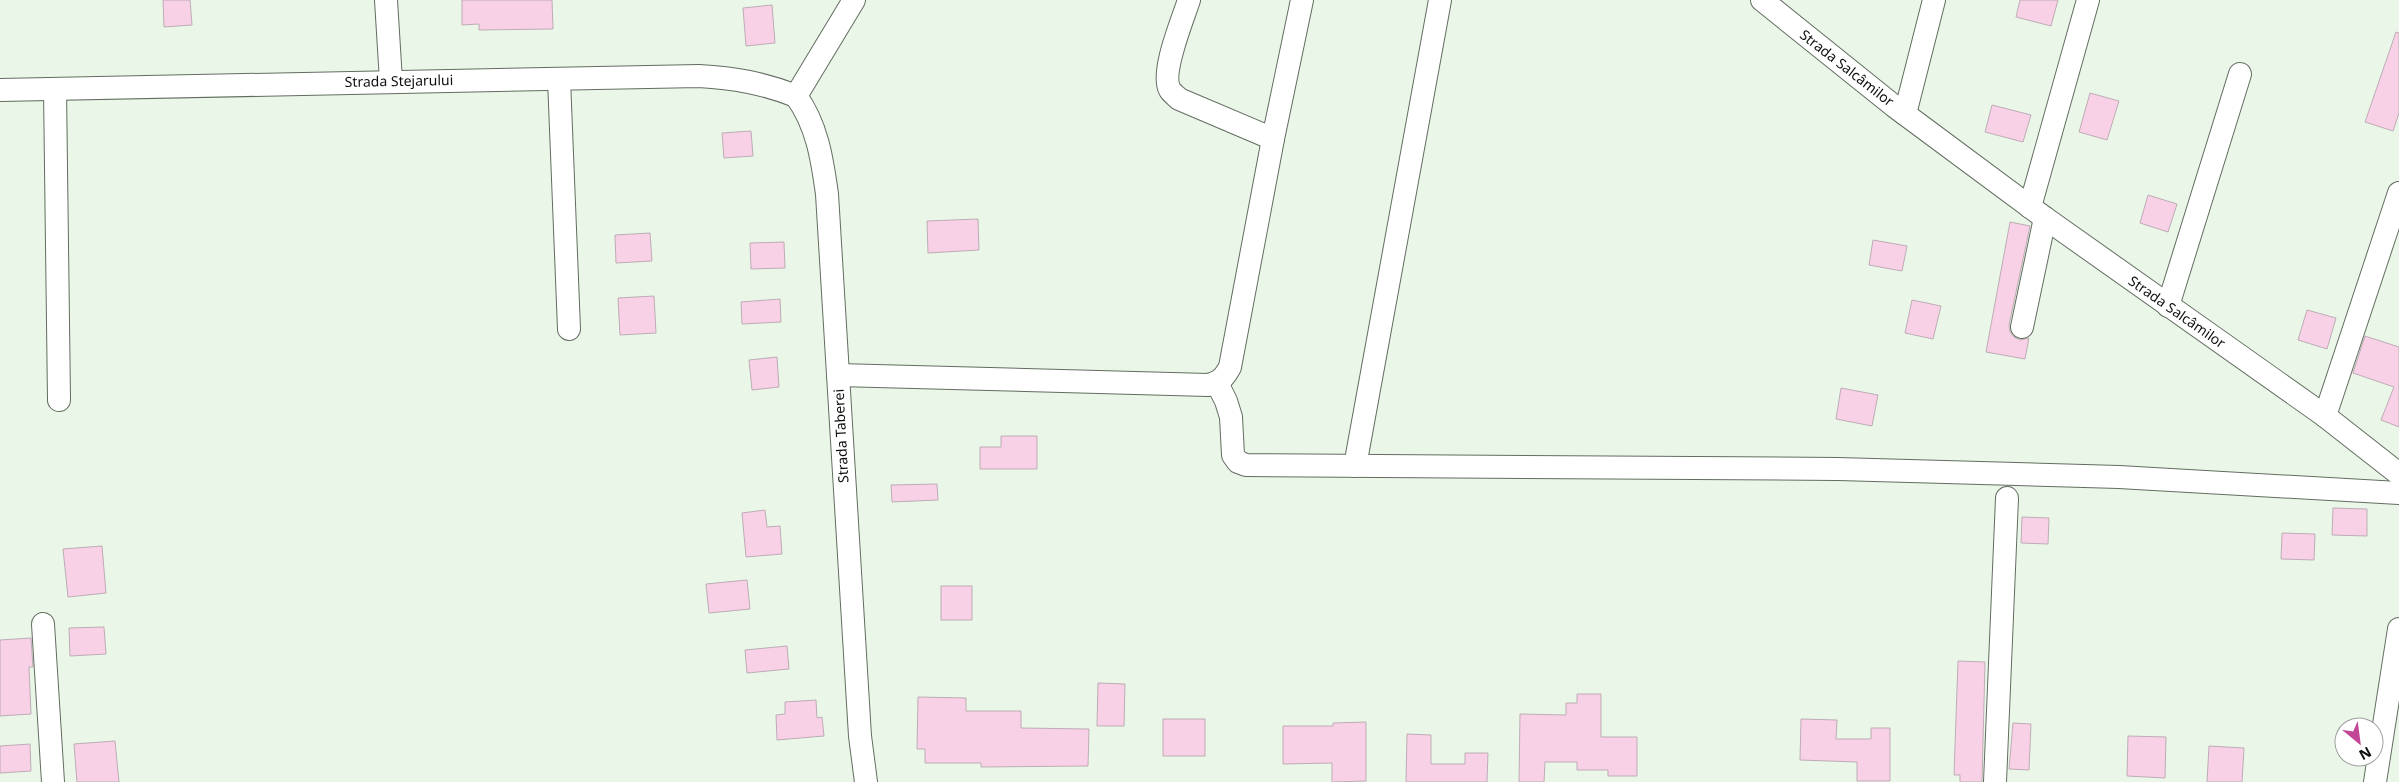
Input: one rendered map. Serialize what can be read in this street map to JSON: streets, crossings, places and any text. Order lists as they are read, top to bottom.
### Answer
{
  "streets": {
    "street": ["Strada Salcâmilor", "Strada Stejarului", "Strada Taberei"]
  },
  "crossings": [
    ["Strada Stejarului", "Strada Taberei"]
  ],
  "north": "bottom right"
}
